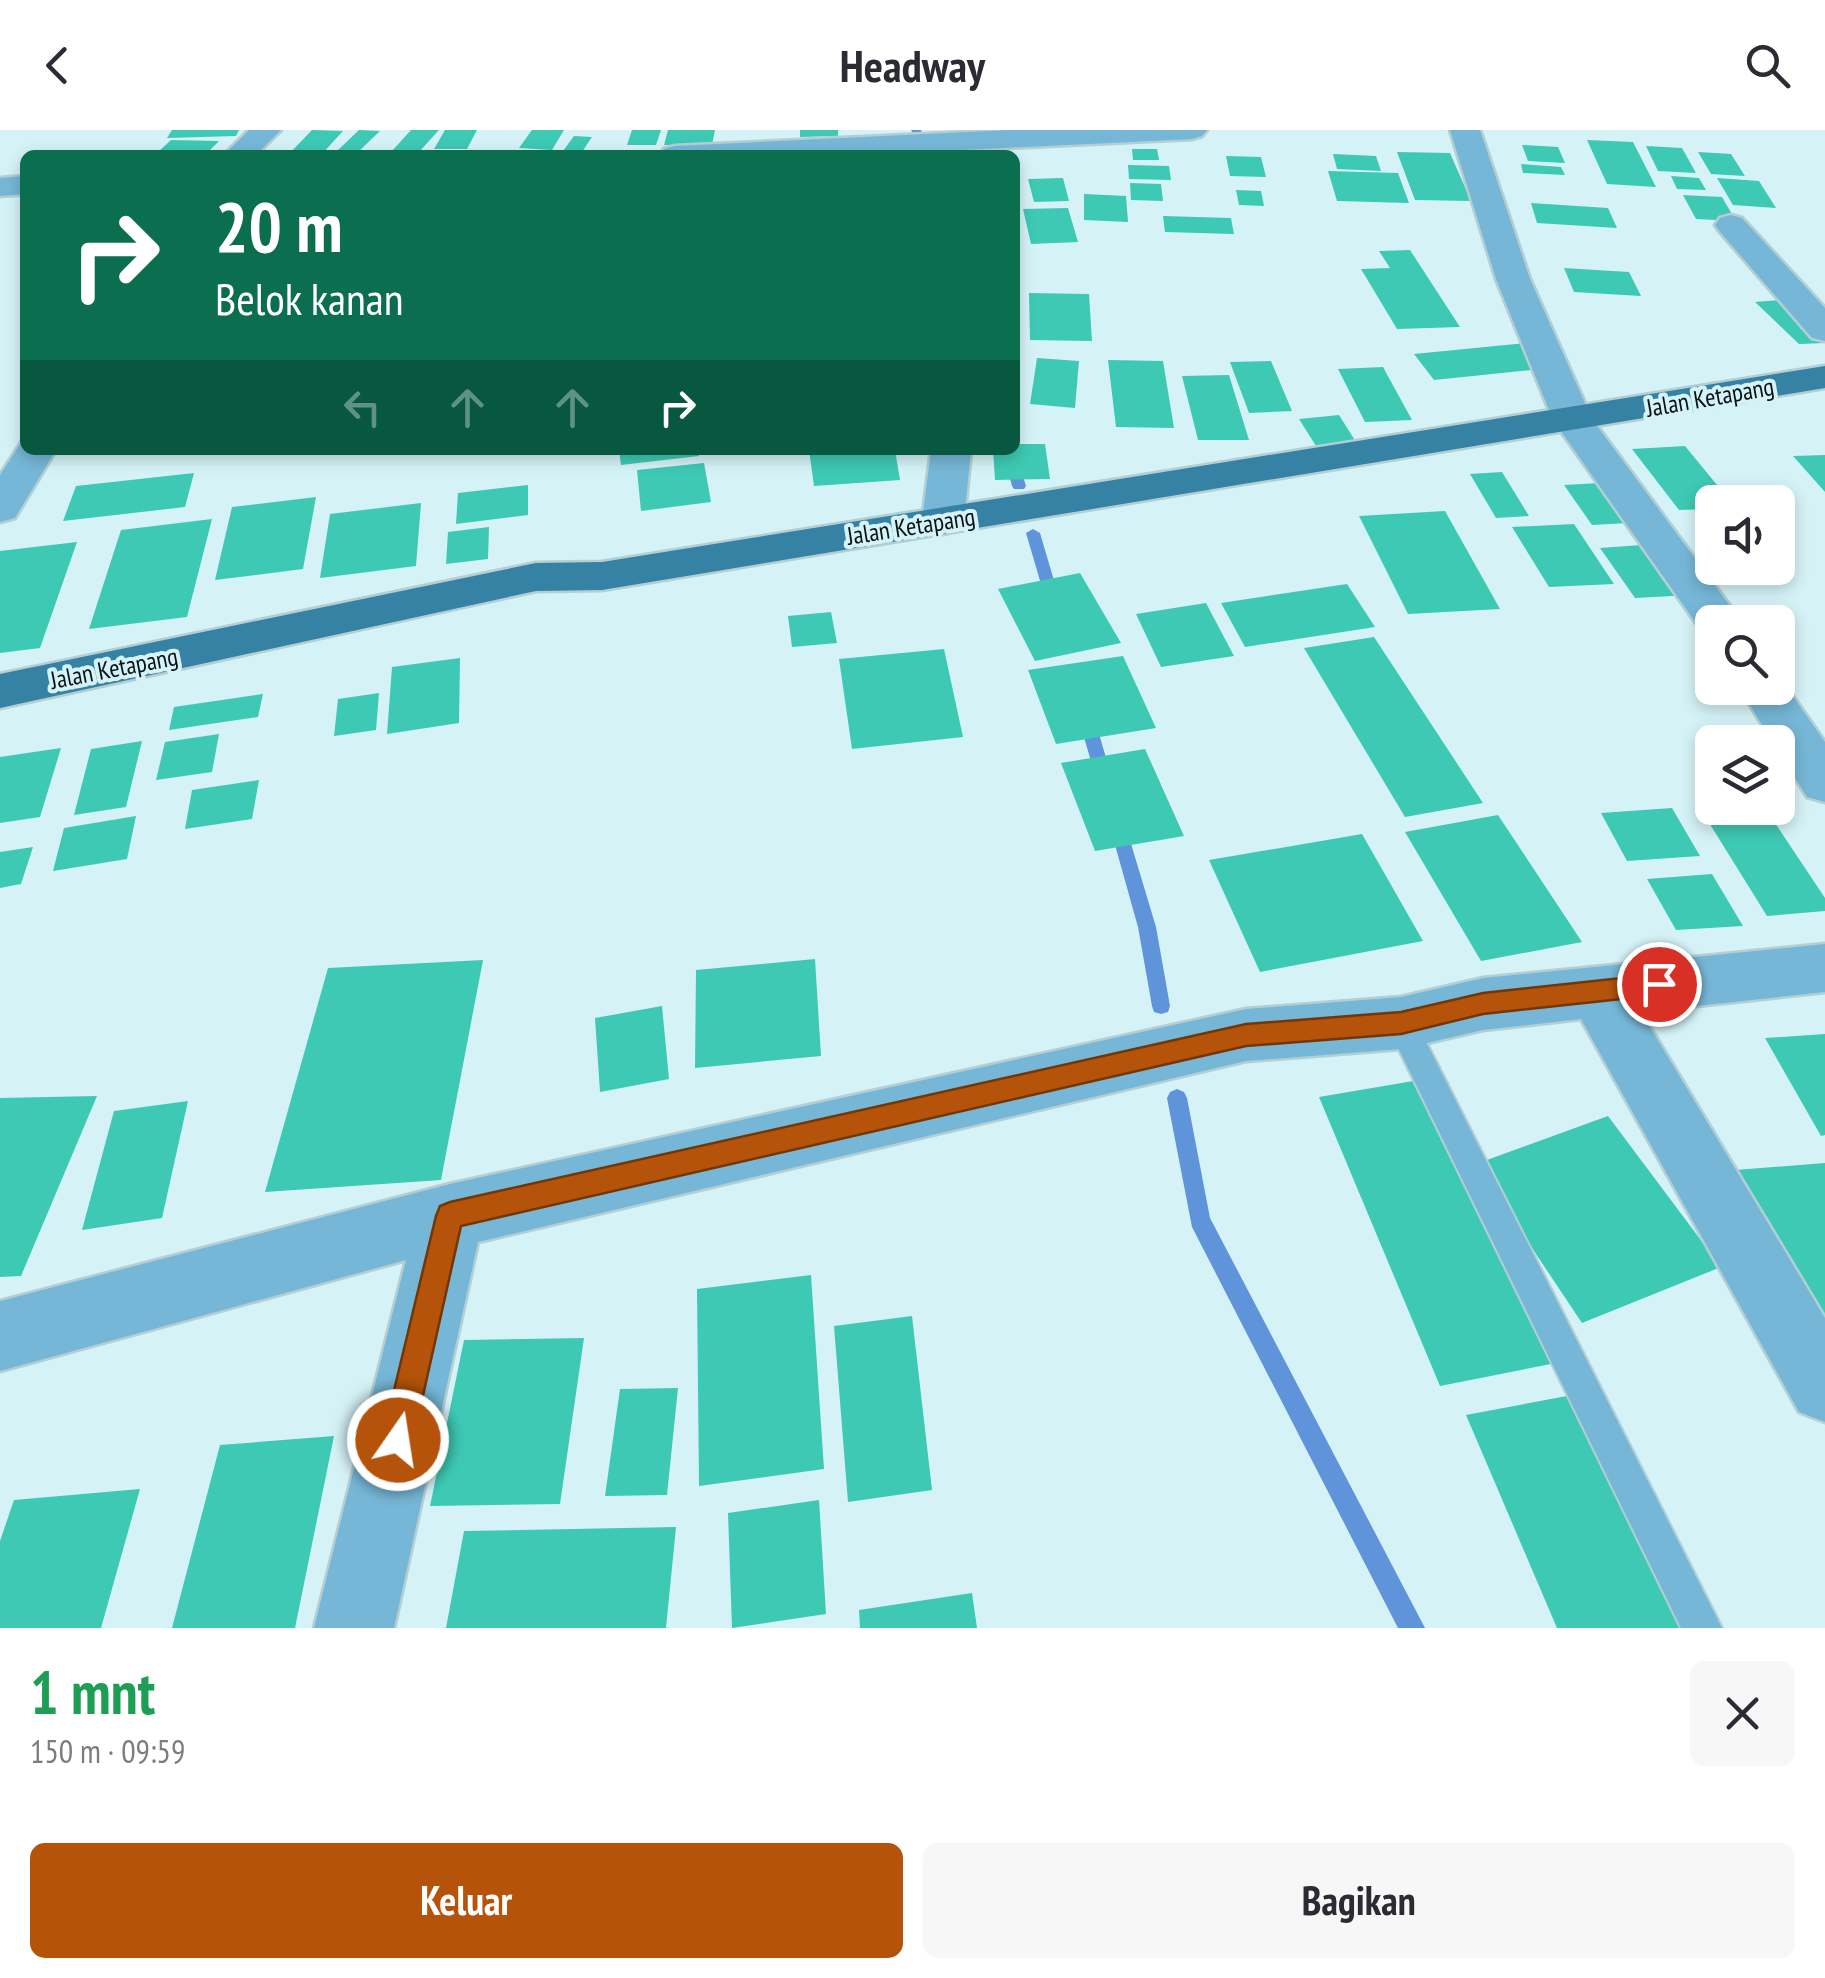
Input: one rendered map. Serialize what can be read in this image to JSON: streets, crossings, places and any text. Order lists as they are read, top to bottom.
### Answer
{
  "streets": {
    "main road": ["Jalan Ketapang"]
  },
  "page": {
    "header": "Headway",
    "turn": ["20 m", "Belok kanan"],
    "heading": ["1 mnt", "150 m · 09:59"],
    "buttons": ["Keluar", "Bagikan"]
  }
}
